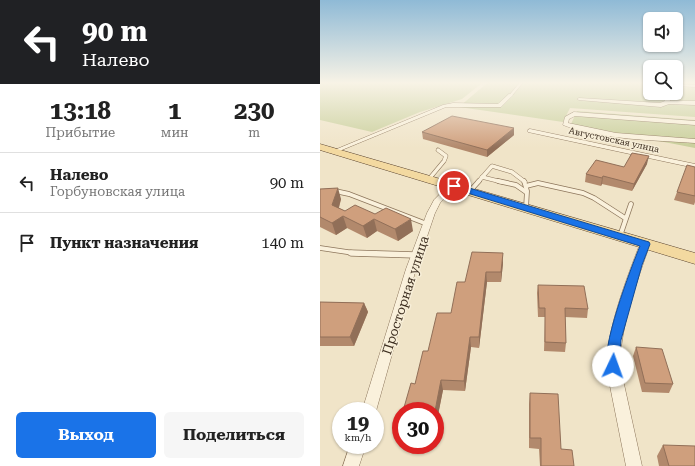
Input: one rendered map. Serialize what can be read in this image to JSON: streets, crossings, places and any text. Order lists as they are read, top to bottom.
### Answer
{
  "streets": {
    "street": ["Августовская улица", "Просторная улица"]
  },
  "page": {
    "turn": ["90 m", "Налево"],
    "eta": [
      "13:18",
      "Прибытие",
      "1",
      "мин",
      "230",
      "m"
    ],
    "list": [
      {
        "name": "Налево",
        "note": "Горбуновская улица",
        "value": "90 m"
      },
      {
        "name": "Пункт назначения",
        "value": "140 m"
      }
    ],
    "speed": "19 km/h",
    "limit": "30",
    "buttons": ["Выход", "Поделиться"]
  }
}
